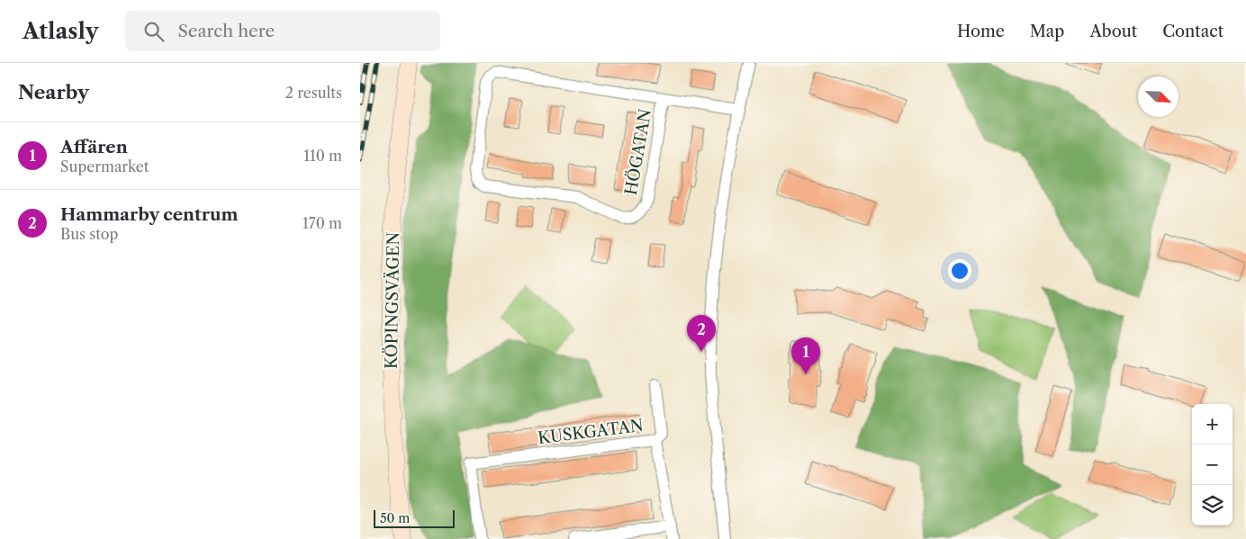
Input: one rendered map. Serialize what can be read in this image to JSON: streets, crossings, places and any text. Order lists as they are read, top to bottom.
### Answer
{
  "streets": {
    "main road": ["KÖPINGSVÄGEN"],
    "street": ["HÖGATAN", "KUSKGATAN"]
  },
  "scale_bar": "50 m",
  "north": "bottom right",
  "page": {
    "header": "Atlasly",
    "search": "Search here",
    "nav": [
      "Home",
      "Map",
      "About",
      "Contact"
    ],
    "heading": ["Nearby", "2 results"],
    "list": [
      {
        "mark": "1",
        "name": "Affären",
        "note": "Supermarket",
        "value": "110 m"
      },
      {
        "mark": "2",
        "name": "Hammarby centrum",
        "note": "Bus stop",
        "value": "170 m"
      }
    ],
    "pins": ["2", "1"],
    "map_buttons": ["+", "−"],
    "scale": "50 m"
  }
}
